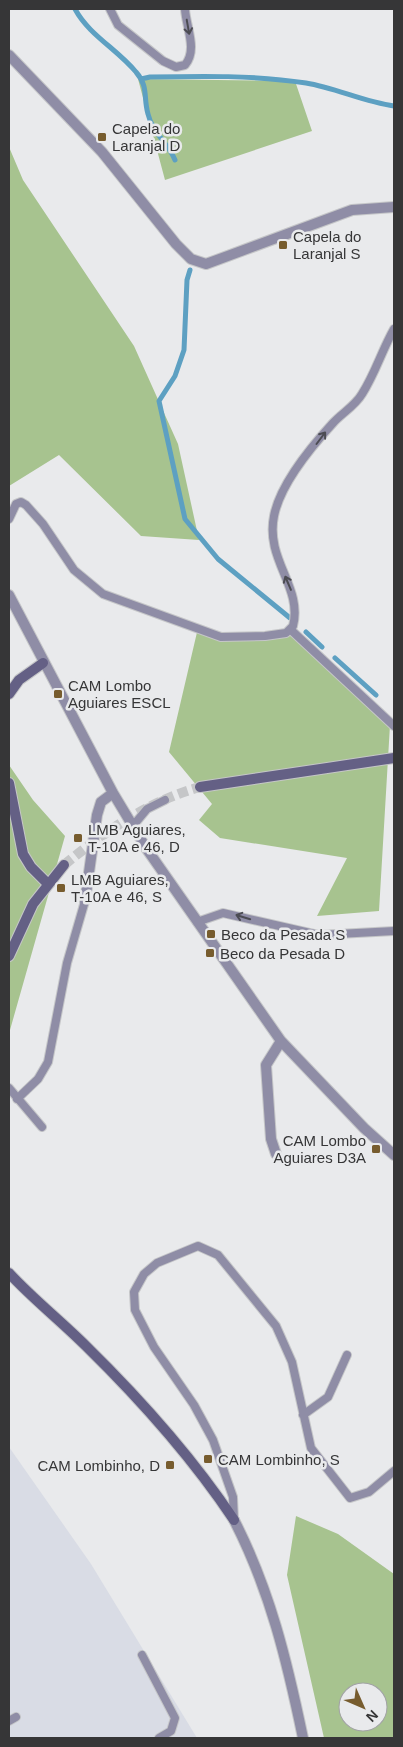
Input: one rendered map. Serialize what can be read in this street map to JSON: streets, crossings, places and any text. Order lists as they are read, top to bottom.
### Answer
{
  "places": {
    "transit": [
      "Capela do Laranjal D",
      "Capela do Laranjal S",
      "CAM Lombo Aguiares ESCL",
      "LMB Aguiares, T-10A e 46, D",
      "LMB Aguiares, T-10A e 46, S",
      "Beco da Pesada S",
      "Beco da Pesada D",
      "CAM Lombo Aguiares D3A",
      "CAM Lombinho, S",
      "CAM Lombinho, D"
    ]
  },
  "north": "bottom right"
}
